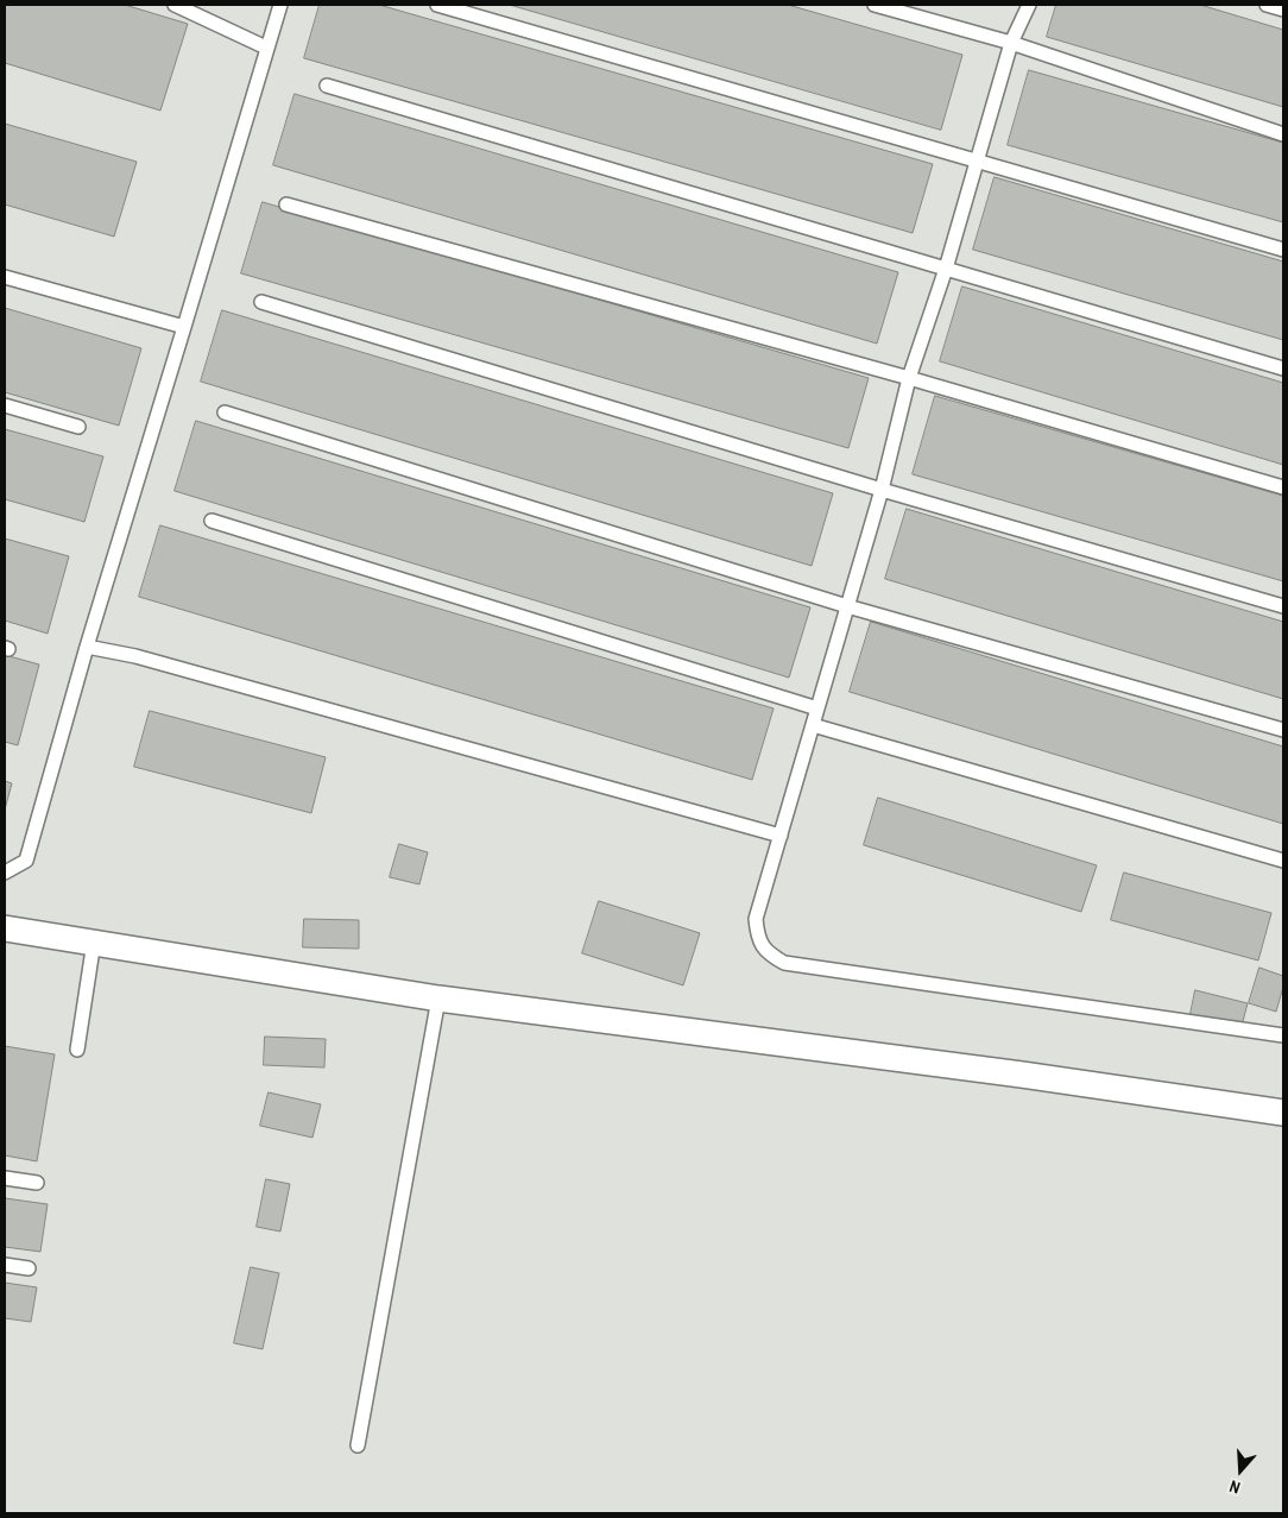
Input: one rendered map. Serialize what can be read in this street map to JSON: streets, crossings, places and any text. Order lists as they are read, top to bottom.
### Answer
{
  "north": "bottom"
}
